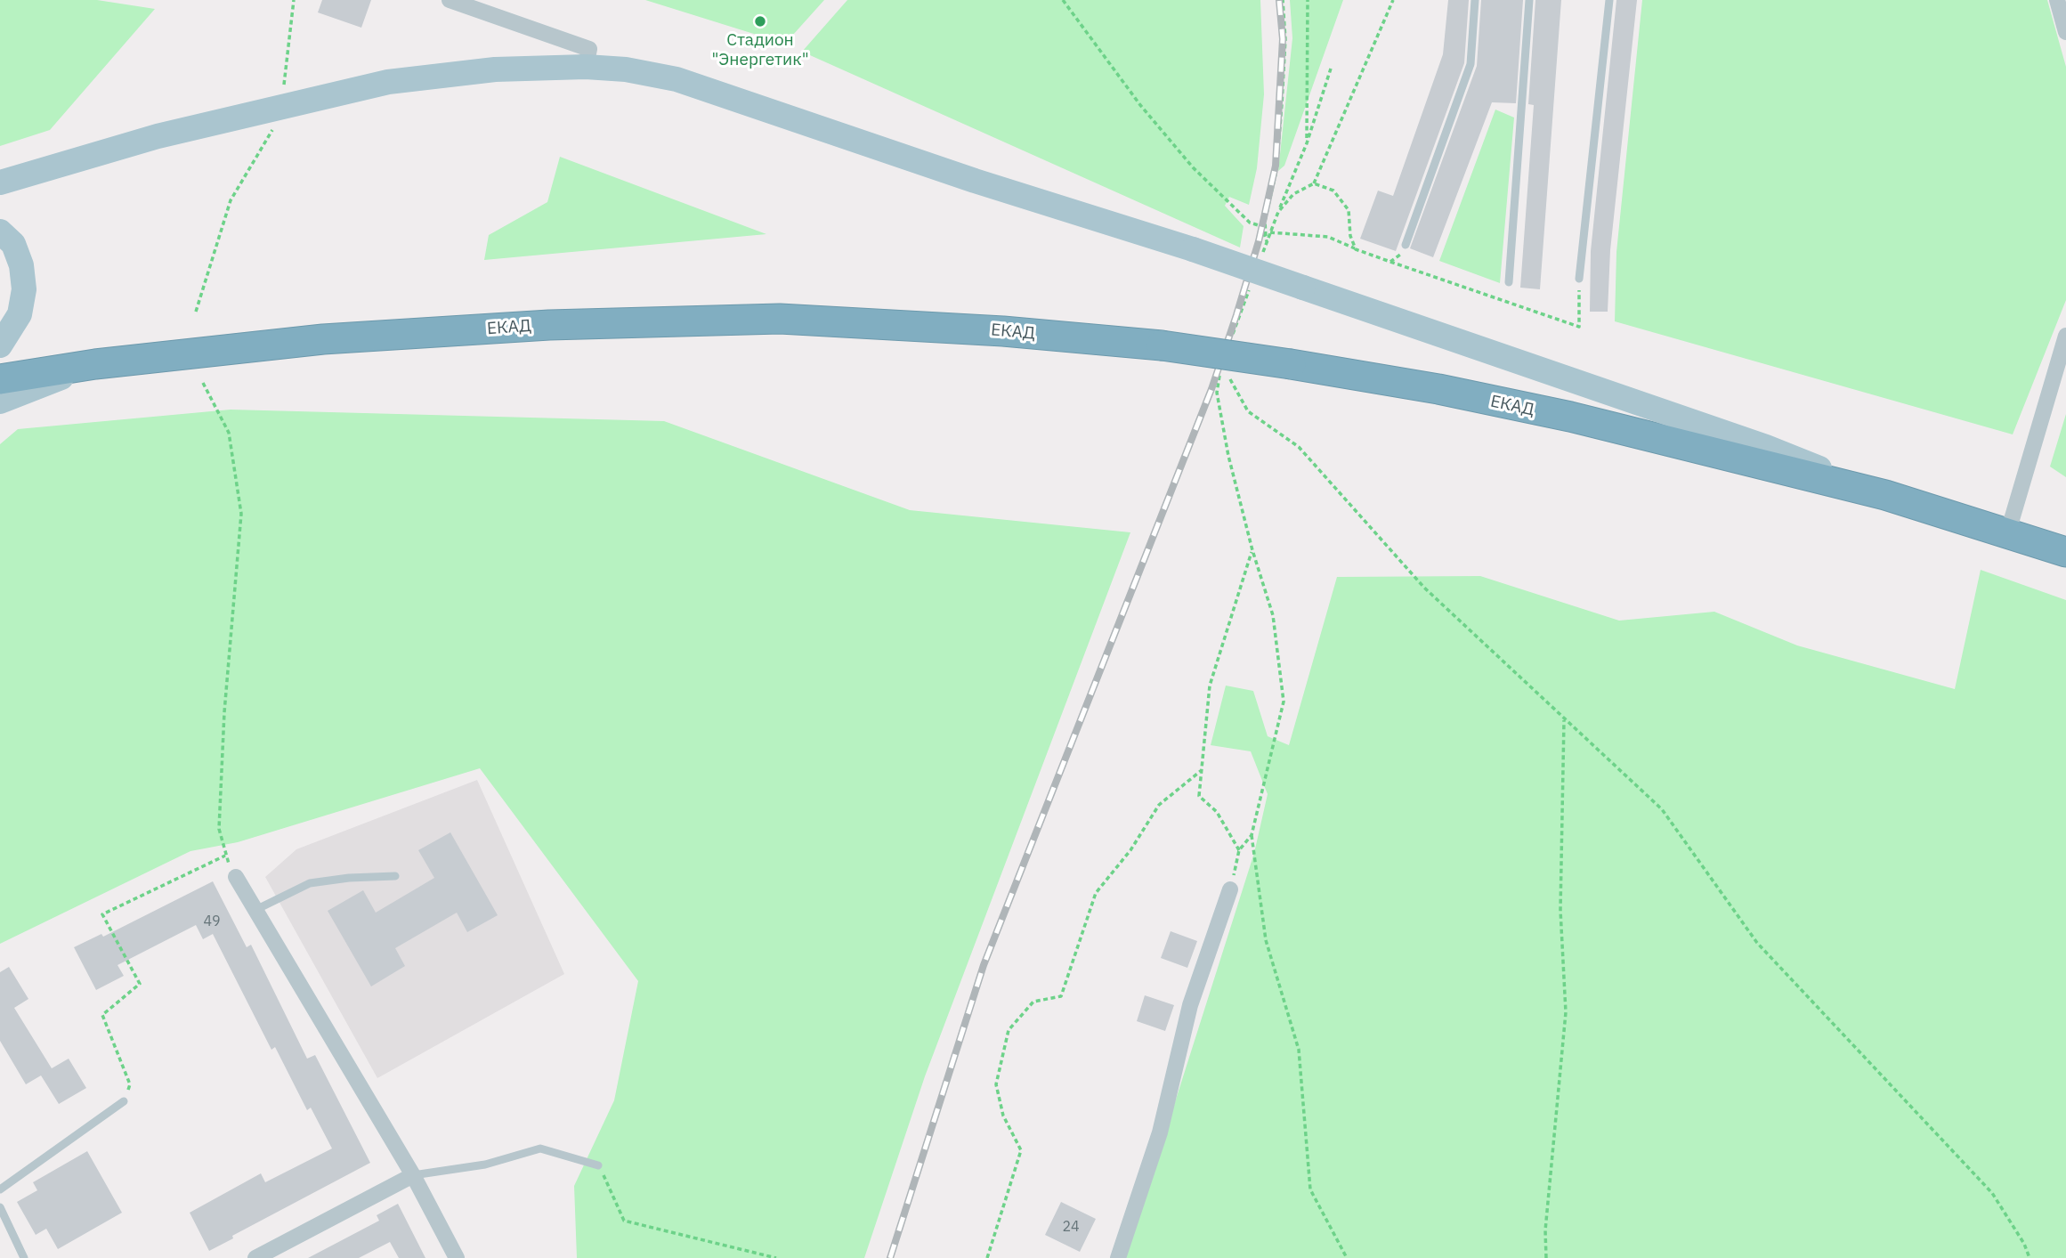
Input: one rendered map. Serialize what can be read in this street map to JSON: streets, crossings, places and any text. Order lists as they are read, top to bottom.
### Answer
{
  "streets": {
    "highway": ["ЕКАД"]
  },
  "places": ["Стадион \"Энергетик\""],
  "house_numbers": ["49", "24"]
}
